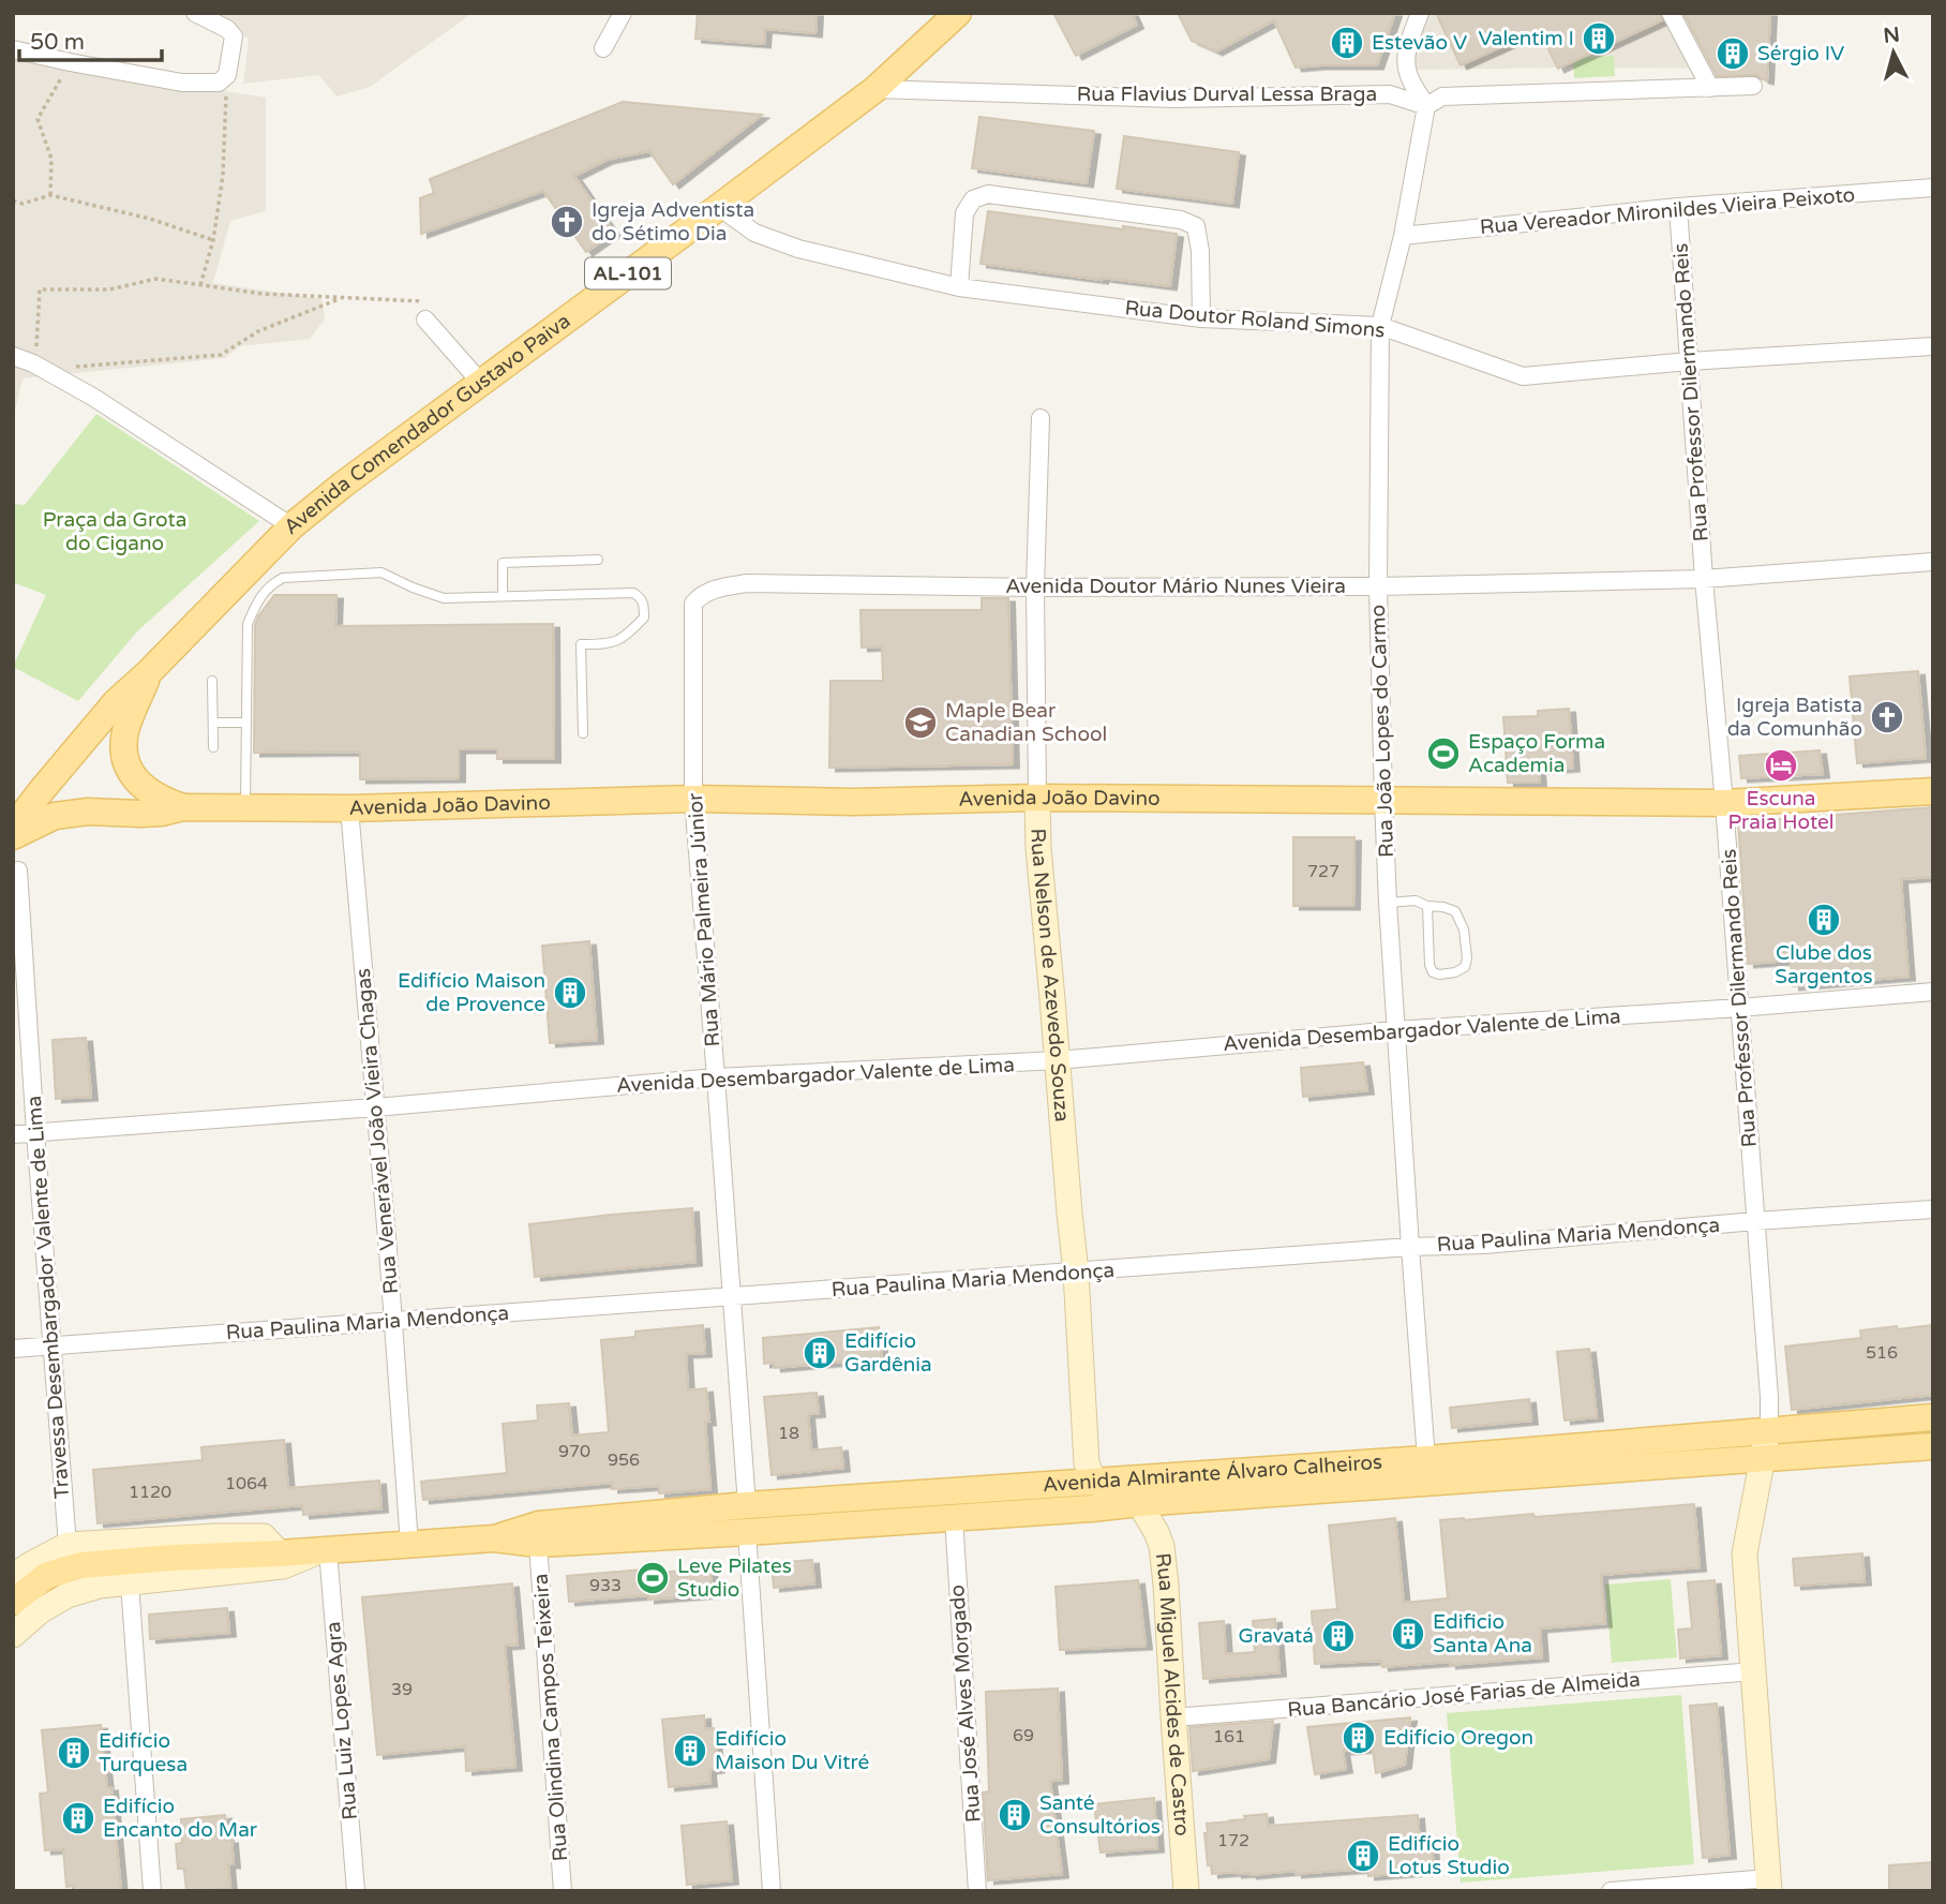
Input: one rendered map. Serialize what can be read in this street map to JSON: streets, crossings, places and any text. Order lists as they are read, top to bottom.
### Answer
{
  "streets": {
    "main road": [
      "AL-101",
      "Avenida Comendador Gustavo Paiva",
      "Avenida João Davino",
      "Avenida Almirante Álvaro Calheiros"
    ],
    "street": [
      "Rua Flavius Durval Lessa Braga",
      "Rua Vereador Mironildes Vieira Peixoto",
      "Rua Doutor Roland Simons",
      "Rua Professor Dilermando Reis",
      "Avenida Doutor Mário Nunes Vieira",
      "Rua João Lopes do Carmo",
      "Rua Mário Palmeira Júnior",
      "Rua Nelson de Azevedo Souza",
      "Avenida Desembargador Valente de Lima",
      "Rua Venerável João Vieira Chagas",
      "Rua Paulina Maria Mendonça",
      "Travessa Desembargador Valente de Lima",
      "Rua Miguel Alcides de Castro",
      "Rua Bancário José Farias de Almeida",
      "Rua José Alves Morgado",
      "Rua Olindina Campos Teixeira",
      "Rua Luiz Lopes Agra"
    ]
  },
  "crossings": [
    ["Rua Flavius Durval Lessa Braga", "Avenida Comendador Gustavo Paiva"],
    ["Rua Flavius Durval Lessa Braga", "Rua João Lopes do Carmo"],
    ["Rua Vereador Mironildes Vieira Peixoto", "Rua Professor Dilermando Reis"],
    ["Rua Vereador Mironildes Vieira Peixoto", "Rua João Lopes do Carmo"],
    ["Rua Doutor Roland Simons", "Rua Professor Dilermando Reis"],
    ["Rua Doutor Roland Simons", "Avenida Comendador Gustavo Paiva"],
    ["Rua Doutor Roland Simons", "Rua João Lopes do Carmo"],
    ["Rua Professor Dilermando Reis", "Avenida Doutor Mário Nunes Vieira"],
    ["Rua Professor Dilermando Reis", "Avenida João Davino"],
    ["Rua Professor Dilermando Reis", "Avenida Desembargador Valente de Lima"],
    ["Rua Professor Dilermando Reis", "Rua Paulina Maria Mendonça"],
    ["Rua Professor Dilermando Reis", "Avenida Almirante Álvaro Calheiros"],
    ["Avenida Comendador Gustavo Paiva", "Avenida João Davino"],
    ["Avenida Doutor Mário Nunes Vieira", "Rua João Lopes do Carmo"],
    ["Avenida Doutor Mário Nunes Vieira", "Rua Mário Palmeira Júnior"],
    ["Avenida Doutor Mário Nunes Vieira", "Rua Nelson de Azevedo Souza"],
    ["Rua João Lopes do Carmo", "Avenida João Davino"],
    ["Rua João Lopes do Carmo", "Avenida Desembargador Valente de Lima"],
    ["Rua João Lopes do Carmo", "Rua Paulina Maria Mendonça"],
    ["Rua João Lopes do Carmo", "Avenida Almirante Álvaro Calheiros"],
    ["Avenida João Davino", "Rua Mário Palmeira Júnior"],
    ["Avenida João Davino", "Rua Nelson de Azevedo Souza"],
    ["Avenida João Davino", "Rua Venerável João Vieira Chagas"],
    ["Rua Mário Palmeira Júnior", "Avenida Desembargador Valente de Lima"],
    ["Rua Mário Palmeira Júnior", "Rua Paulina Maria Mendonça"],
    ["Rua Mário Palmeira Júnior", "Avenida Almirante Álvaro Calheiros"],
    ["Rua Nelson de Azevedo Souza", "Avenida Desembargador Valente de Lima"],
    ["Rua Nelson de Azevedo Souza", "Rua Paulina Maria Mendonça"],
    ["Rua Nelson de Azevedo Souza", "Avenida Almirante Álvaro Calheiros"],
    ["Avenida Desembargador Valente de Lima", "Rua Venerável João Vieira Chagas"],
    ["Avenida Desembargador Valente de Lima", "Travessa Desembargador Valente de Lima"],
    ["Rua Venerável João Vieira Chagas", "Rua Paulina Maria Mendonça"],
    ["Rua Venerável João Vieira Chagas", "Avenida Almirante Álvaro Calheiros"],
    ["Rua Paulina Maria Mendonça", "Travessa Desembargador Valente de Lima"],
    ["Avenida Almirante Álvaro Calheiros", "Rua Miguel Alcides de Castro"],
    ["Avenida Almirante Álvaro Calheiros", "Rua José Alves Morgado"],
    ["Avenida Almirante Álvaro Calheiros", "Rua Olindina Campos Teixeira"],
    ["Avenida Almirante Álvaro Calheiros", "Rua Luiz Lopes Agra"],
    ["Rua Miguel Alcides de Castro", "Rua Bancário José Farias de Almeida"]
  ],
  "parks": ["Praça da Grota do Cigano"],
  "places": {
    "building": [
      "Valentim I",
      "Estevão V",
      "Sérgio IV",
      "Clube dos Sargentos",
      "Edifício Maison de Provence",
      "Edifício Gardênia",
      "Edificio Santa Ana",
      "Gravatá",
      "Edifício Oregon",
      "Edifício Maison Du Vitré",
      "Edifício Turquesa",
      "Santé Consultórios",
      "Edifício Encanto do Mar",
      "Edifício Lotus Studio"
    ],
    "church": ["Igreja Adventista do Sétimo Dia", "Igreja Batista da Comunhão"],
    "school or university": ["Maple Bear Canadian School"],
    "sports": ["Espaço Forma Academia", "Leve Pilates Studio"],
    "hotel": ["Escuna Praia Hotel"]
  },
  "house_numbers": [
    "727",
    "516",
    "18",
    "970",
    "956",
    "1064",
    "1120",
    "933",
    "39",
    "69",
    "161",
    "172"
  ],
  "scale_bar": "50 m",
  "north": "top"
}
